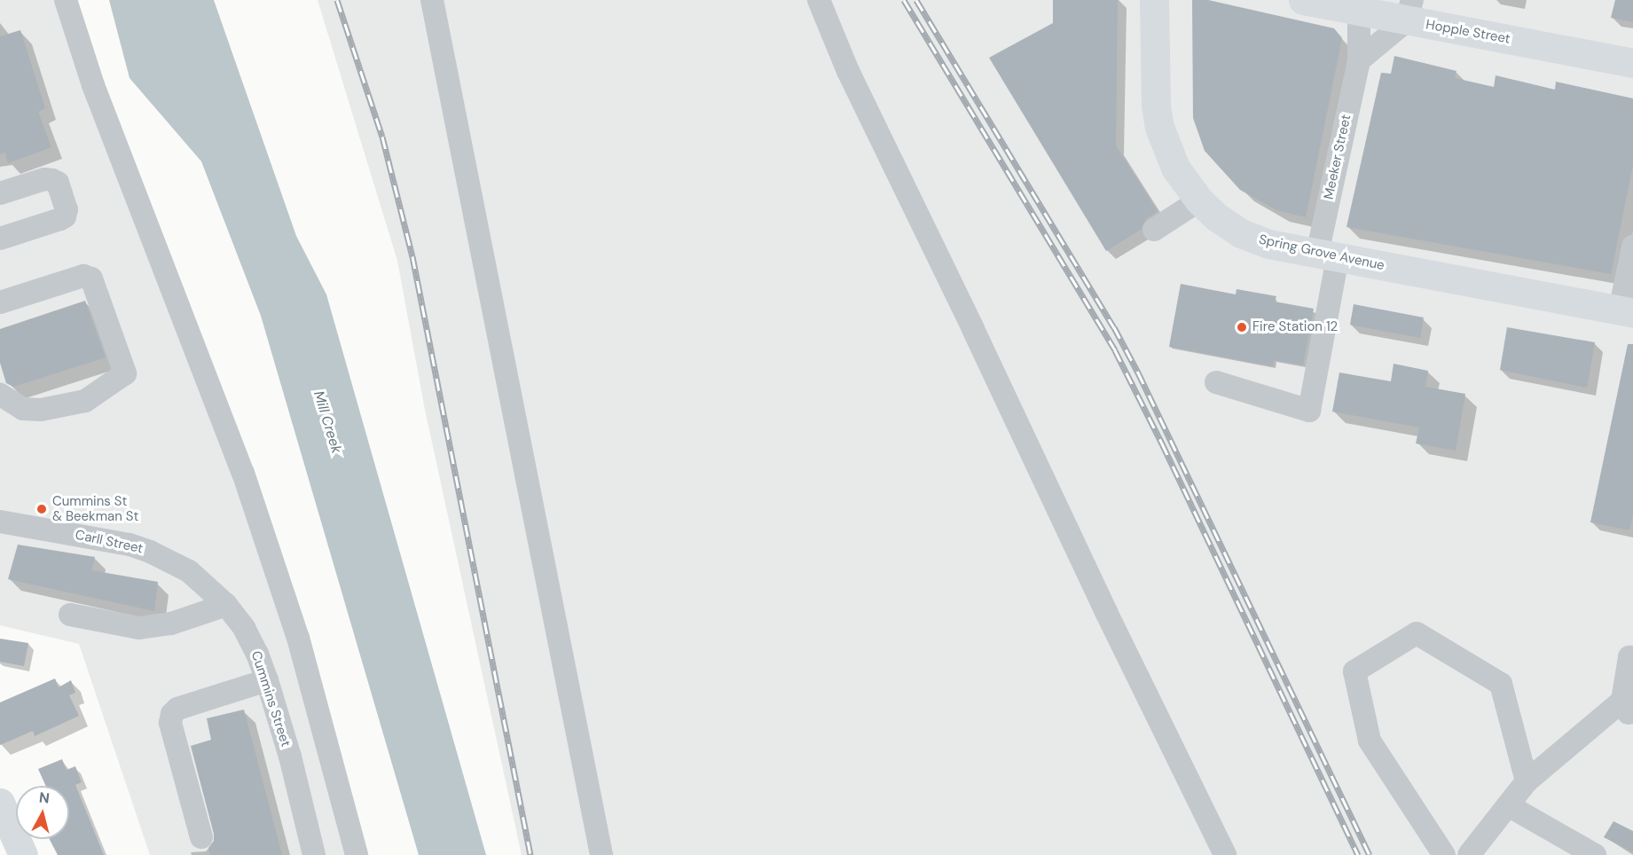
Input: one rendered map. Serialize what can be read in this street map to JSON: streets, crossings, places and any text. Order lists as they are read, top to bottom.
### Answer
{
  "streets": {
    "main road": ["Hopple Street", "Spring Grove Avenue"],
    "street": ["Meeker Street", "Carll Street", "Cummins Street"]
  },
  "crossings": [
    ["Hopple Street", "Meeker Street"],
    ["Meeker Street", "Spring Grove Avenue"],
    ["Carll Street", "Cummins Street"]
  ],
  "water": ["Mill Creek"],
  "places": ["Fire Station 12", "Cummins St & Beekman St"],
  "north": "top"
}
